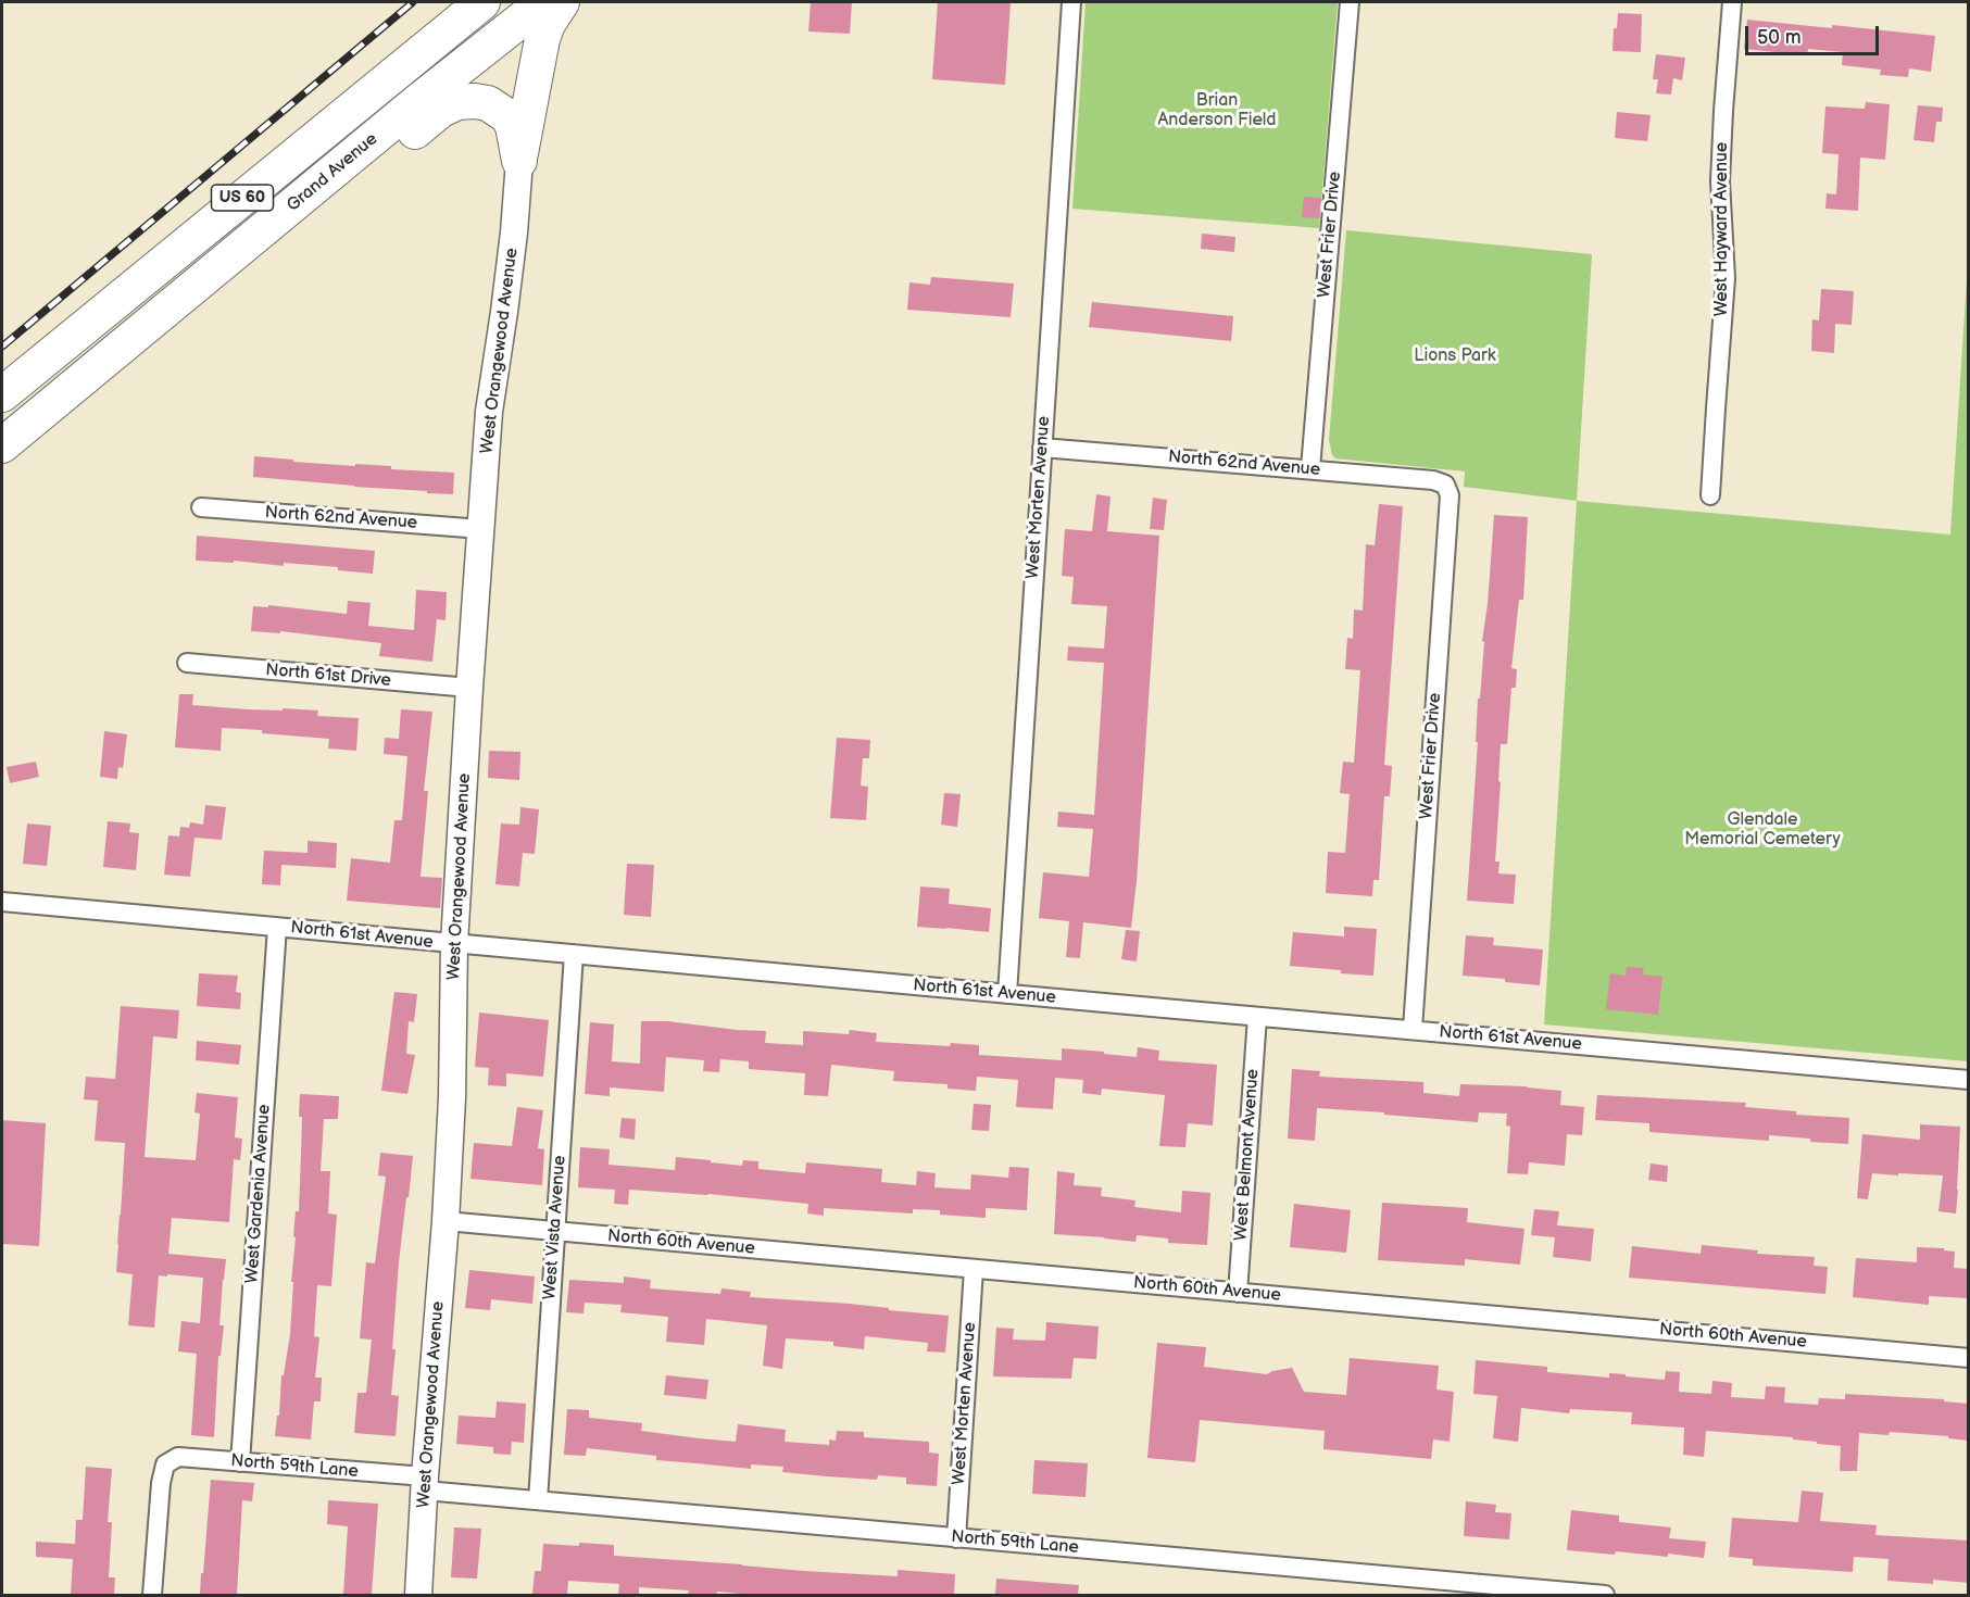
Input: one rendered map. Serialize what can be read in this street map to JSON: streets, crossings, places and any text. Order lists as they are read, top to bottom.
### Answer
{
  "streets": {
    "highway": ["Grand Avenue", "US 60"],
    "street": [
      "West Hayward Avenue",
      "West Frier Drive",
      "West Orangewood Avenue",
      "North 62nd Avenue",
      "West Morten Avenue",
      "North 61st Drive",
      "North 61st Avenue",
      "West Belmont Avenue",
      "West Gardenia Avenue",
      "West Vista Avenue",
      "North 60th Avenue",
      "North 59th Lane"
    ]
  },
  "crossings": [
    ["West Frier Drive", "North 62nd Avenue"],
    ["West Frier Drive", "North 61st Avenue"],
    ["West Orangewood Avenue", "North 62nd Avenue"],
    ["West Orangewood Avenue", "North 61st Drive"],
    ["West Orangewood Avenue", "North 61st Avenue"],
    ["West Orangewood Avenue", "North 60th Avenue"],
    ["West Orangewood Avenue", "North 59th Lane"],
    ["North 62nd Avenue", "West Morten Avenue"],
    ["West Morten Avenue", "North 61st Avenue"],
    ["West Morten Avenue", "North 60th Avenue"],
    ["West Morten Avenue", "North 59th Lane"],
    ["North 61st Avenue", "West Belmont Avenue"],
    ["North 61st Avenue", "West Gardenia Avenue"],
    ["North 61st Avenue", "West Vista Avenue"],
    ["West Belmont Avenue", "North 60th Avenue"],
    ["West Gardenia Avenue", "North 59th Lane"],
    ["West Vista Avenue", "North 60th Avenue"],
    ["West Vista Avenue", "North 59th Lane"]
  ],
  "parks": ["Brian Anderson Field", "Lions Park", "Glendale Memorial Cemetery"],
  "scale_bar": "50 m"
}
